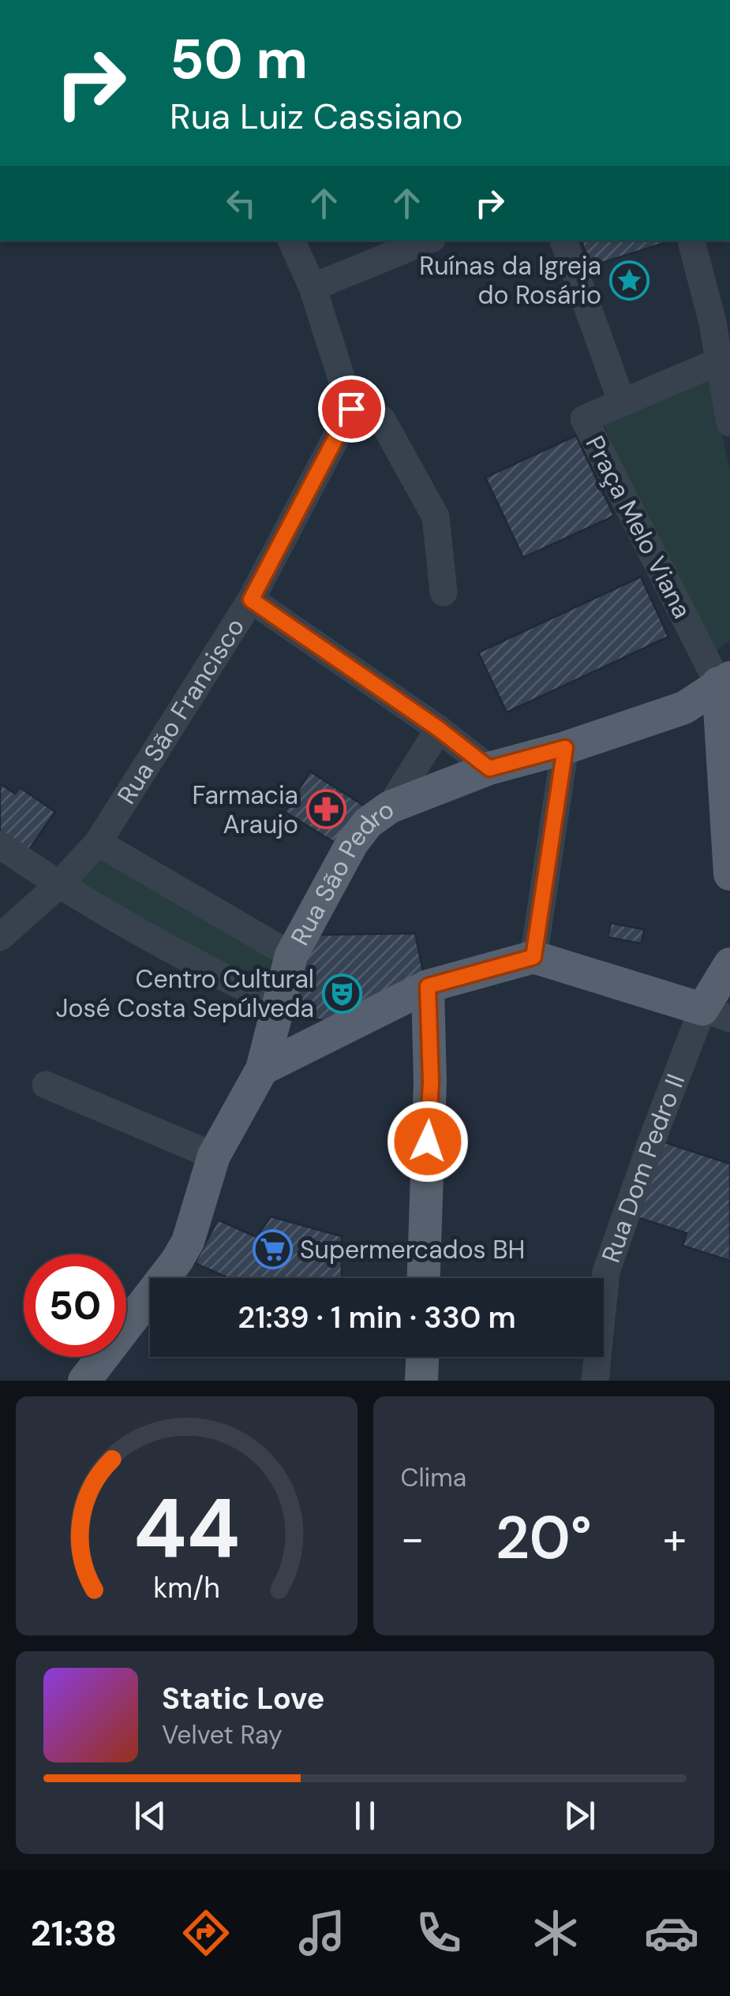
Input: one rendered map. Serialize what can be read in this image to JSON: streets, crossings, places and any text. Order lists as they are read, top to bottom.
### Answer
{
  "streets": {
    "main road": ["Rua São Pedro"],
    "street": ["Praça Melo Viana", "Rua São Francisco", "Rua Dom Pedro II"]
  },
  "crossings": [
    ["Praça Melo Viana", "Rua São Pedro"]
  ],
  "places": {
    "place": ["Ruínas da Igreja do Rosário"],
    "pharmacy": ["Farmacia Araujo"],
    "theatre": ["Centro Cultural José Costa Sepúlveda"],
    "supermarket": ["Supermercados BH"]
  },
  "page": {
    "turn": ["50 m", "Rua Luiz Cassiano"],
    "limit": "50",
    "trip": "21:39 · 1 min · 330 m",
    "tile": "Clima",
    "heat": ["−", "20°", "+"],
    "song": ["Static Love", "Velvet Ray"],
    "tabs": "21:38",
    "gauge": ["44", "km/h"]
  }
}
